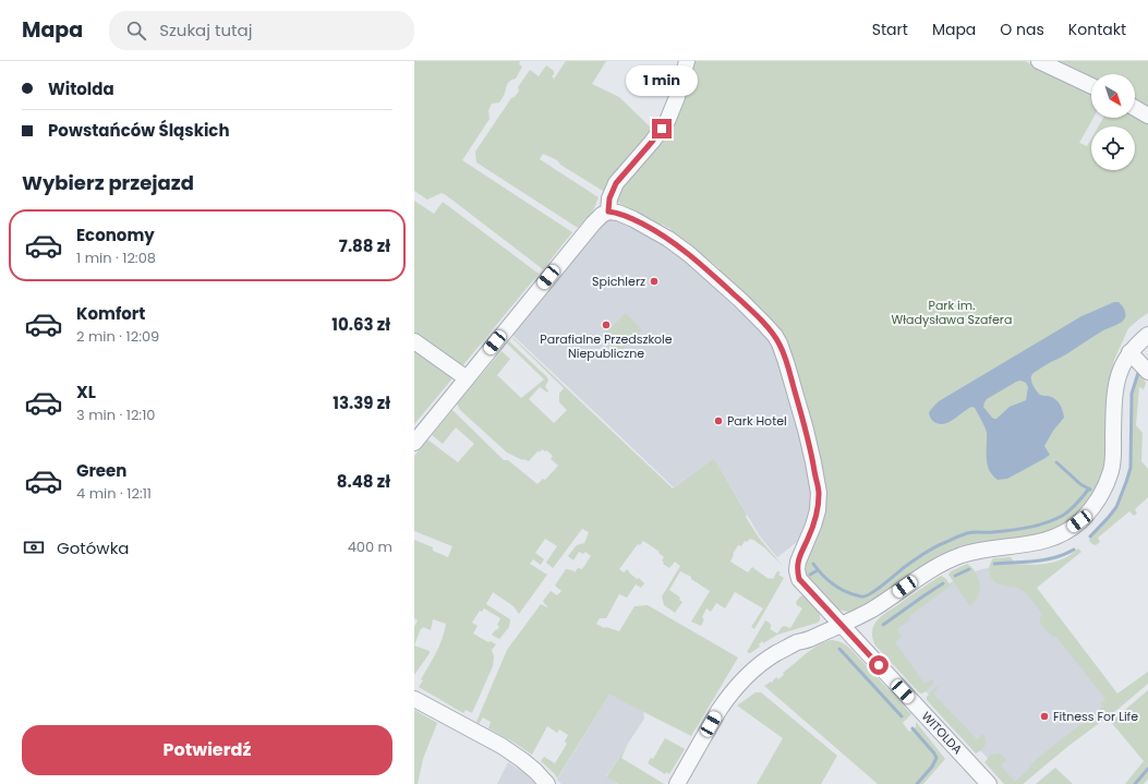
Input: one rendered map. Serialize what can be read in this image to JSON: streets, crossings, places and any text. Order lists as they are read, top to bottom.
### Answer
{
  "streets": {
    "street": ["WITOLDA"]
  },
  "parks": ["Park im. Władysława Szafera"],
  "places": [
    "Spichlerz",
    "Parafialne Przedszkole Niepubliczne",
    "Park Hotel",
    "Fitness For Life"
  ],
  "north": "bottom right",
  "page": {
    "header": "Mapa",
    "search": "Szukaj tutaj",
    "nav": [
      "Start",
      "Mapa",
      "O nas",
      "Kontakt"
    ],
    "banner": ["Witolda", "Powstańców Śląskich"],
    "bubble": "1 min",
    "heading": "Wybierz przejazd",
    "list": [
      {
        "name": "Economy",
        "note": "1 min · 12:08",
        "value": "7.88 zł"
      },
      {
        "name": "Komfort",
        "note": "2 min · 12:09",
        "value": "10.63 zł"
      },
      {
        "name": "XL",
        "note": "3 min · 12:10",
        "value": "13.39 zł"
      },
      {
        "name": "Green",
        "note": "4 min · 12:11",
        "value": "8.48 zł"
      }
    ],
    "pay": ["Gotówka", "400 m"],
    "buttons": "Potwierdź"
  }
}
